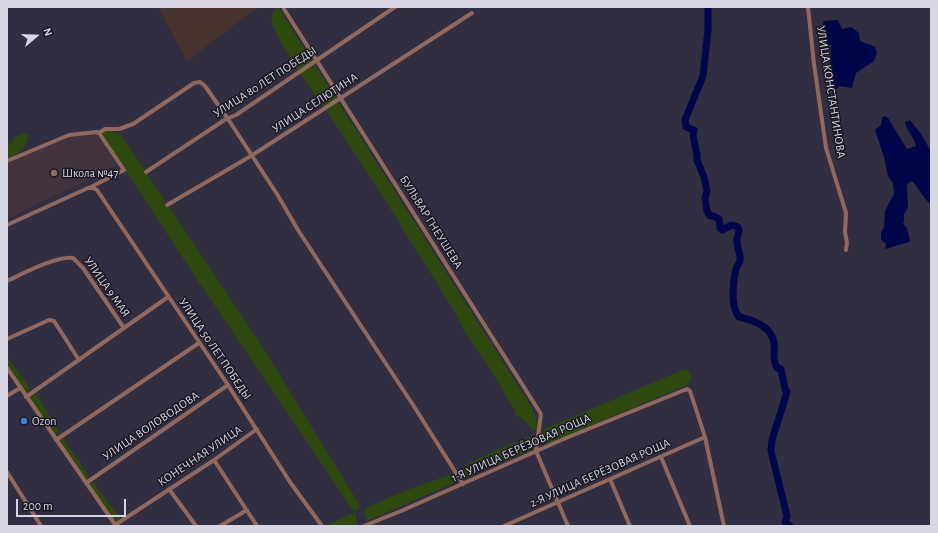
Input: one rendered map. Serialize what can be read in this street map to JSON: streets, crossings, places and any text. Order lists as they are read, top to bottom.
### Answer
{
  "streets": {
    "street": [
      "УЛИЦА 80 ЛЕТ ПОБЕДЫ",
      "УЛИЦА КОНСТАНТИНОВА",
      "УЛИЦА СЕЛЮТИНА",
      "БУЛЬВАР ГНЕУШЕВА",
      "УЛИЦА 9 МАЯ",
      "УЛИЦА 50 ЛЕТ ПОБЕДЫ",
      "УЛИЦА ВОЛОВОДОВА",
      "1-Я УЛИЦА БЕРЁЗОВАЯ РОЩА",
      "КОНЕЧНАЯ УЛИЦА",
      "2-Я УЛИЦА БЕРЁЗОВАЯ РОЩА"
    ]
  },
  "crossings": [
    ["УЛИЦА 80 ЛЕТ ПОБЕДЫ", "БУЛЬВАР ГНЕУШЕВА"],
    ["УЛИЦА СЕЛЮТИНА", "БУЛЬВАР ГНЕУШЕВА"],
    ["БУЛЬВАР ГНЕУШЕВА", "1-Я УЛИЦА БЕРЁЗОВАЯ РОЩА"],
    ["УЛИЦА 50 ЛЕТ ПОБЕДЫ", "УЛИЦА ВОЛОВОДОВА"],
    ["УЛИЦА 50 ЛЕТ ПОБЕДЫ", "КОНЕЧНАЯ УЛИЦА"],
    ["1-Я УЛИЦА БЕРЁЗОВАЯ РОЩА", "2-Я УЛИЦА БЕРЁЗОВАЯ РОЩА"]
  ],
  "places": ["Школа №47", "Ozon"],
  "scale_bar": "200 m",
  "north": "right"
}
